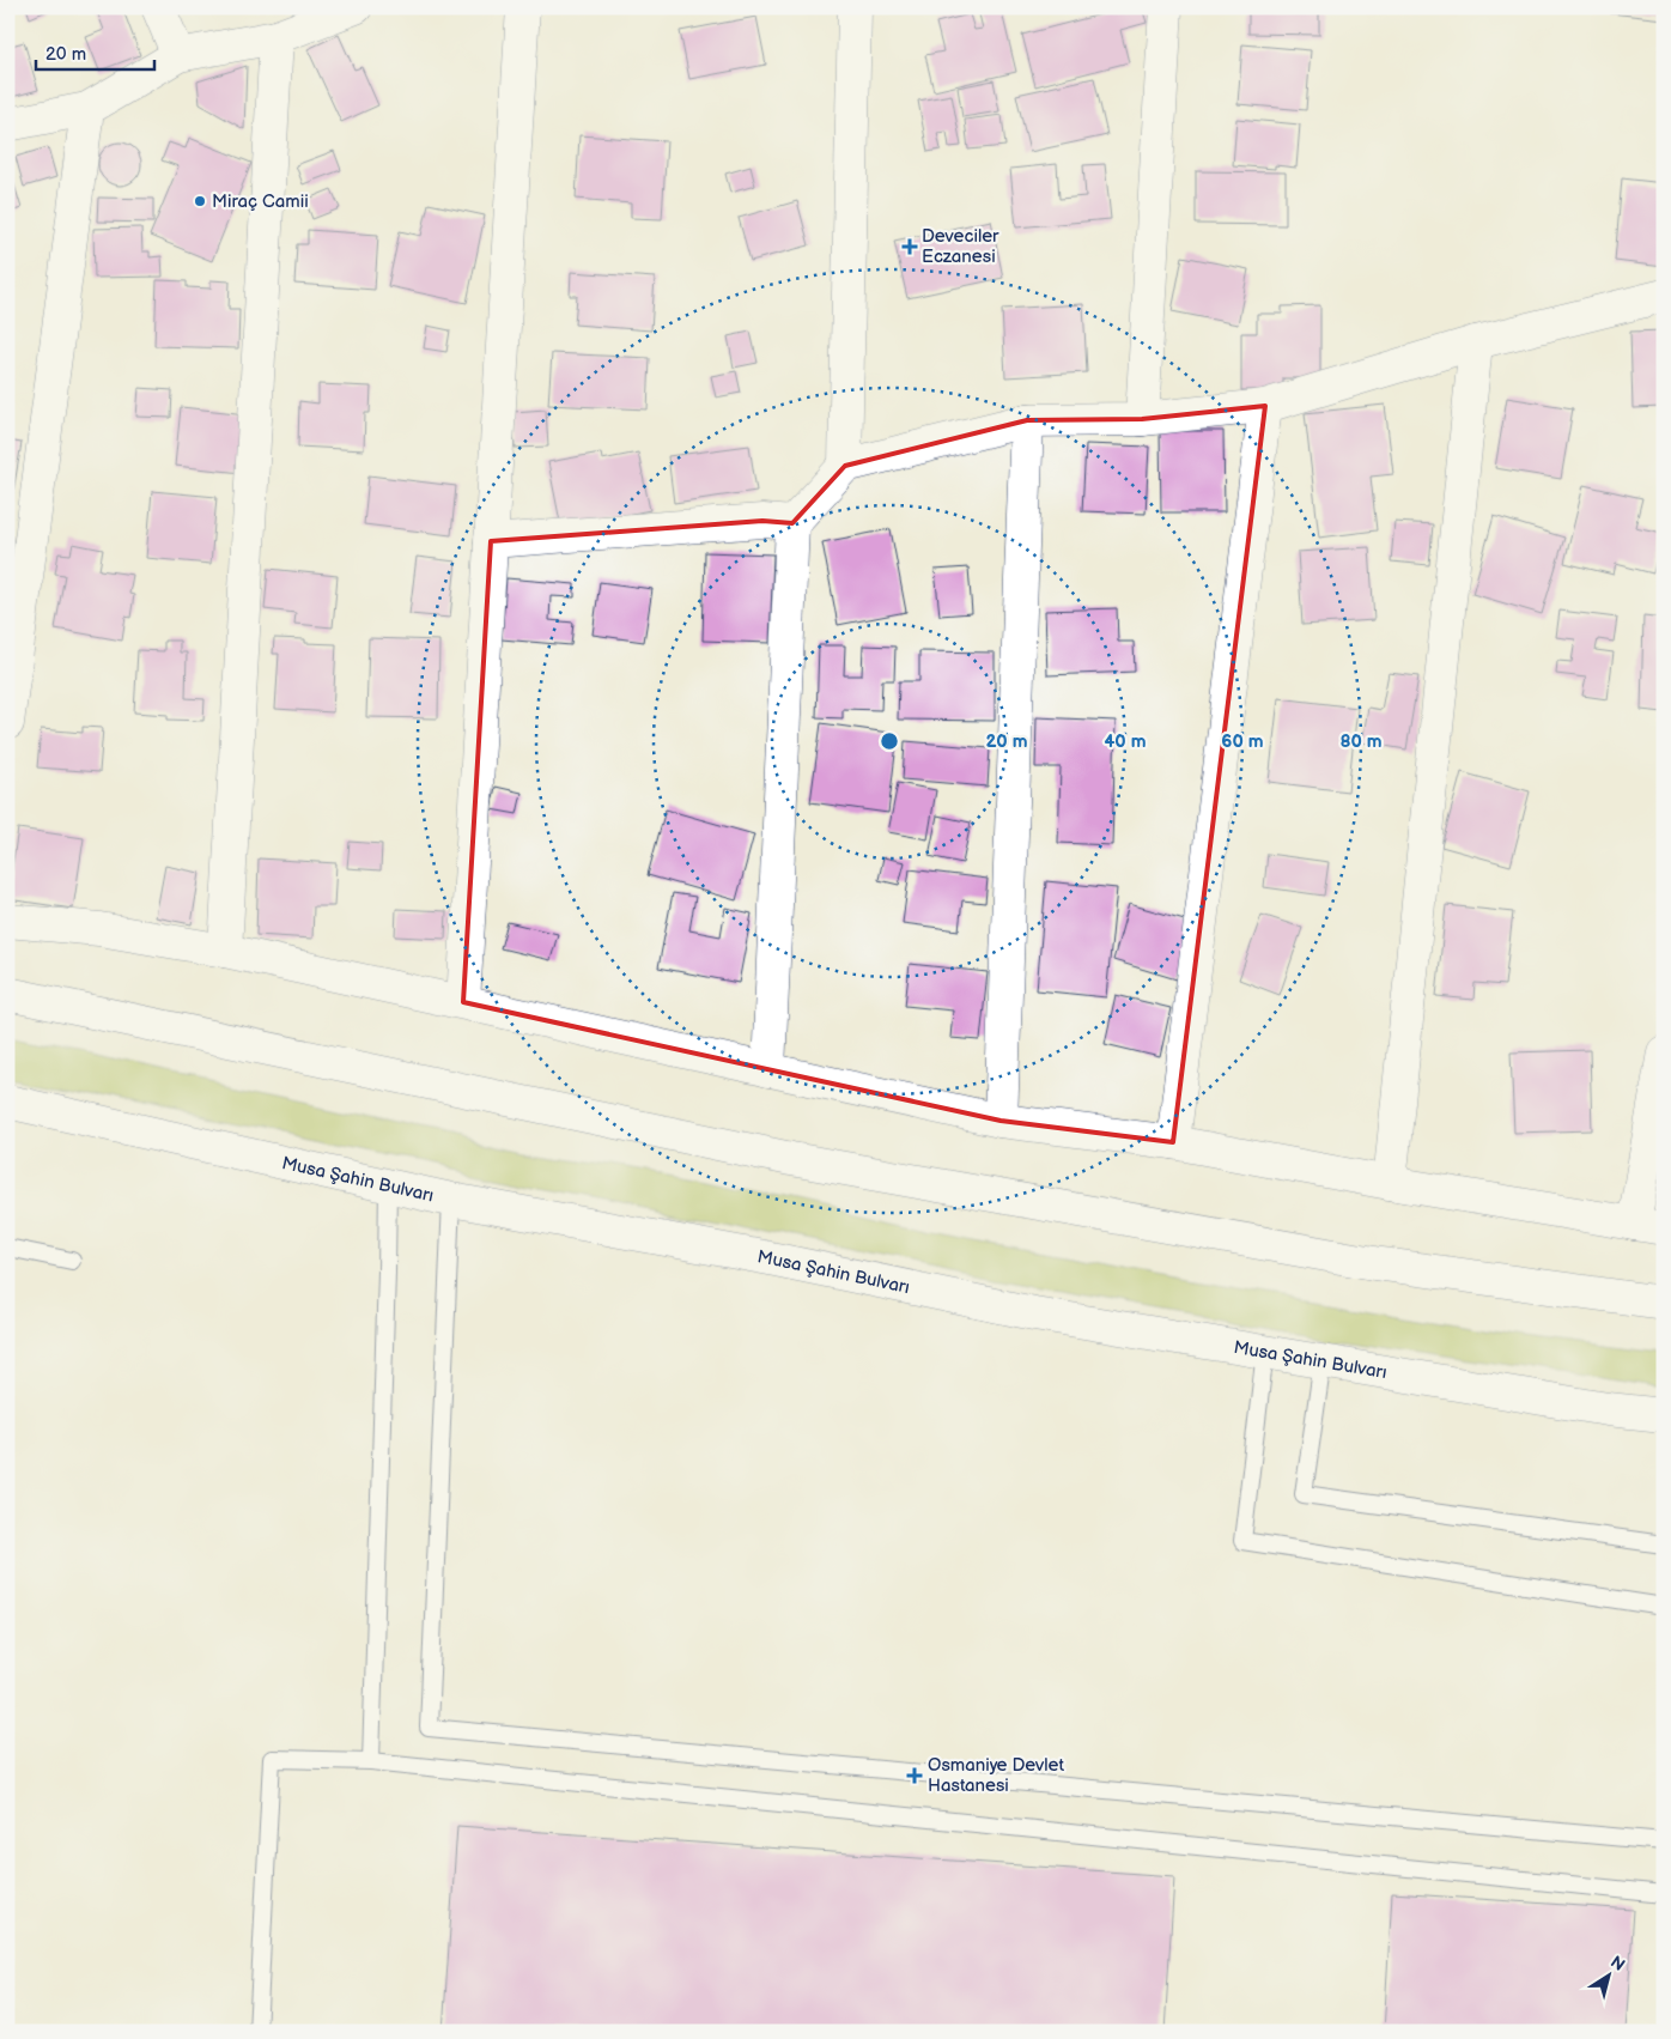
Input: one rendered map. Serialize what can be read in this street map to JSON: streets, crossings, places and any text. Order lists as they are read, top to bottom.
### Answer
{
  "streets": {
    "street": ["Musa Şahin Bulvarı"]
  },
  "places": {
    "other": ["Miraç Camii"],
    "health": ["Deveciler Eczanesi", "Osmaniye Devlet Hastanesi"]
  },
  "scale_bar": "20 m",
  "north": "top right",
  "rings": [
    "20 m",
    "40 m",
    "60 m",
    "80 m"
  ]
}
